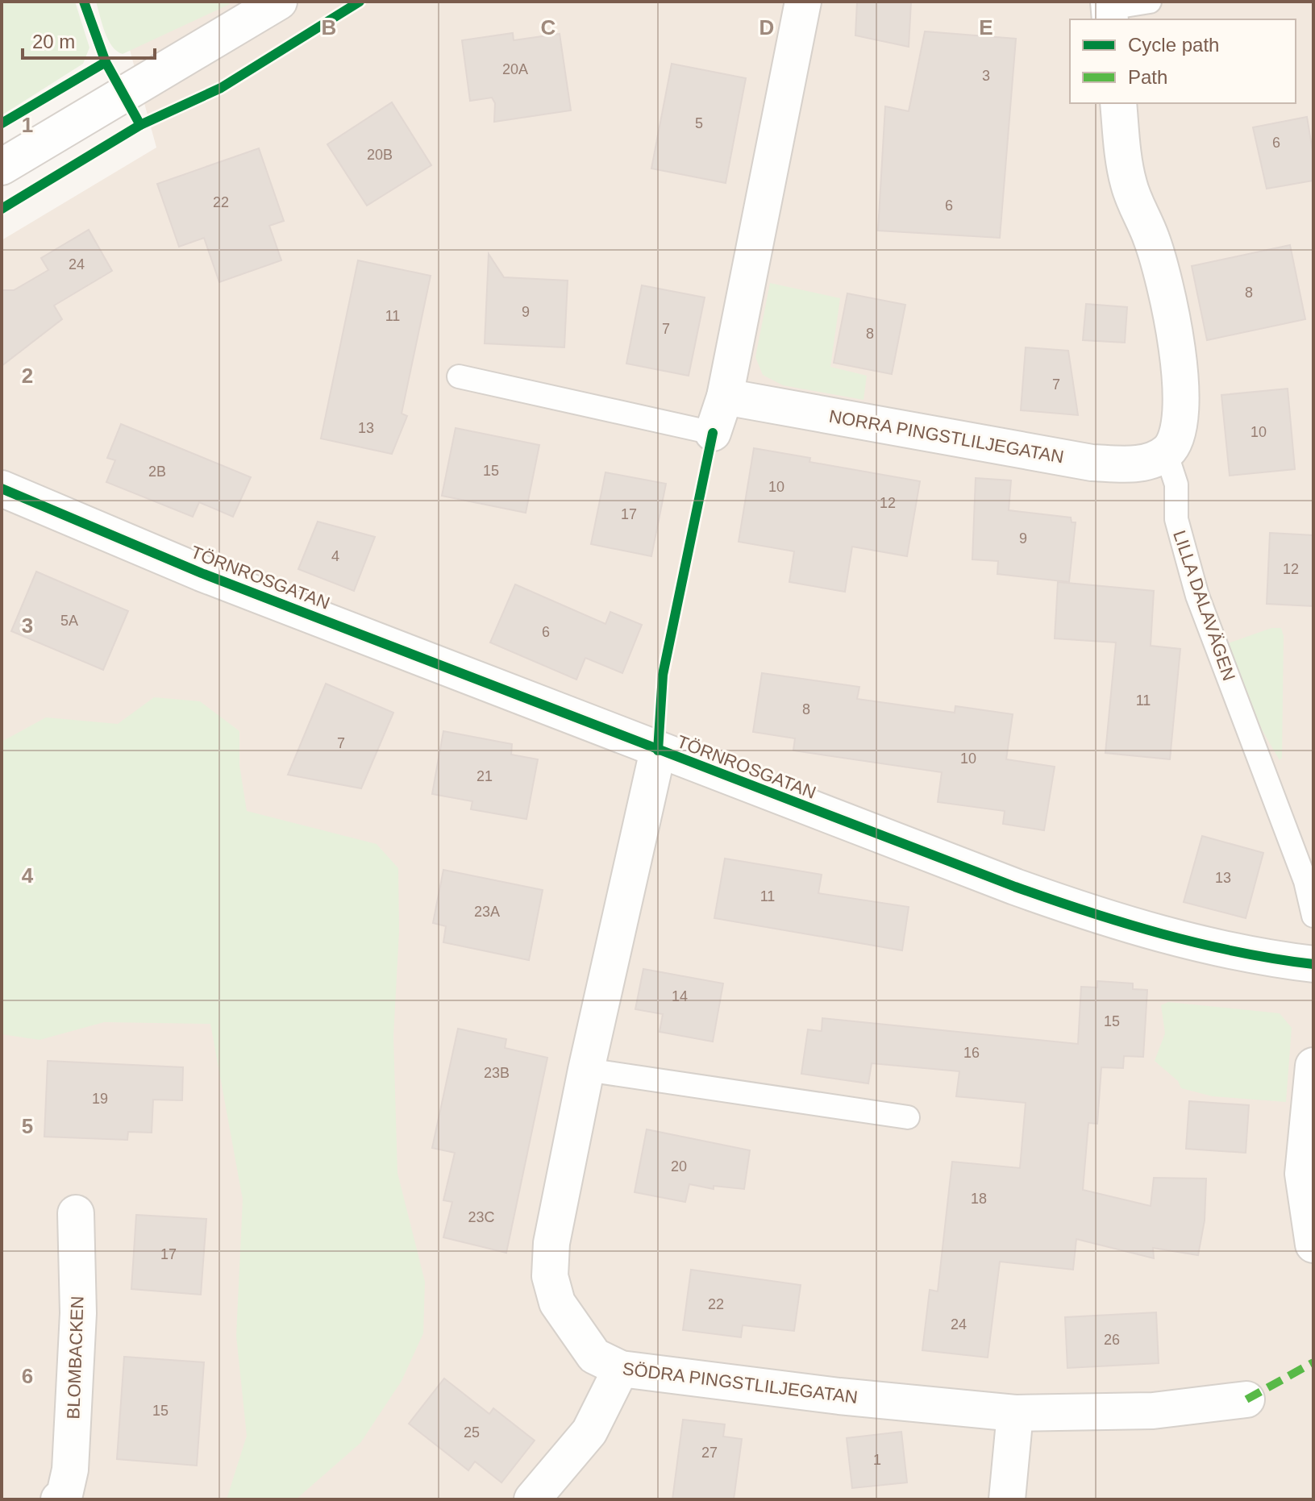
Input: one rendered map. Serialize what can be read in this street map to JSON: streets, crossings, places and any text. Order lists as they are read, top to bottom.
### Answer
{
  "streets": {
    "street": [
      "NORRA PINGSTLILJEGATAN",
      "TÖRNROSGATAN",
      "BLOMBACKEN",
      "SÖDRA PINGSTLILJEGATAN"
    ],
    "lane": ["LILLA DALAVÄGEN"]
  },
  "crossings": [
    ["NORRA PINGSTLILJEGATAN", "LILLA DALAVÄGEN"],
    ["TÖRNROSGATAN", "SÖDRA PINGSTLILJEGATAN"]
  ],
  "house_numbers": [
    "20A",
    "3",
    "5",
    "6",
    "20B",
    "22",
    "6",
    "24",
    "8",
    "9",
    "11",
    "7",
    "8",
    "7",
    "13",
    "10",
    "15",
    "2B",
    "10",
    "12",
    "17",
    "9",
    "4",
    "12",
    "5A",
    "6",
    "11",
    "8",
    "7",
    "10",
    "21",
    "13",
    "11",
    "23A",
    "14",
    "15",
    "16",
    "23B",
    "19",
    "20",
    "18",
    "23C",
    "17",
    "22",
    "24",
    "26",
    "15",
    "25",
    "27",
    "1"
  ],
  "legend": ["Cycle path", "Path"],
  "scale_bar": "20 m",
  "grid": {
    "columns": [
      "B",
      "C",
      "D",
      "E"
    ],
    "rows": [
      "1",
      "2",
      "3",
      "4",
      "5",
      "6"
    ]
  }
}
